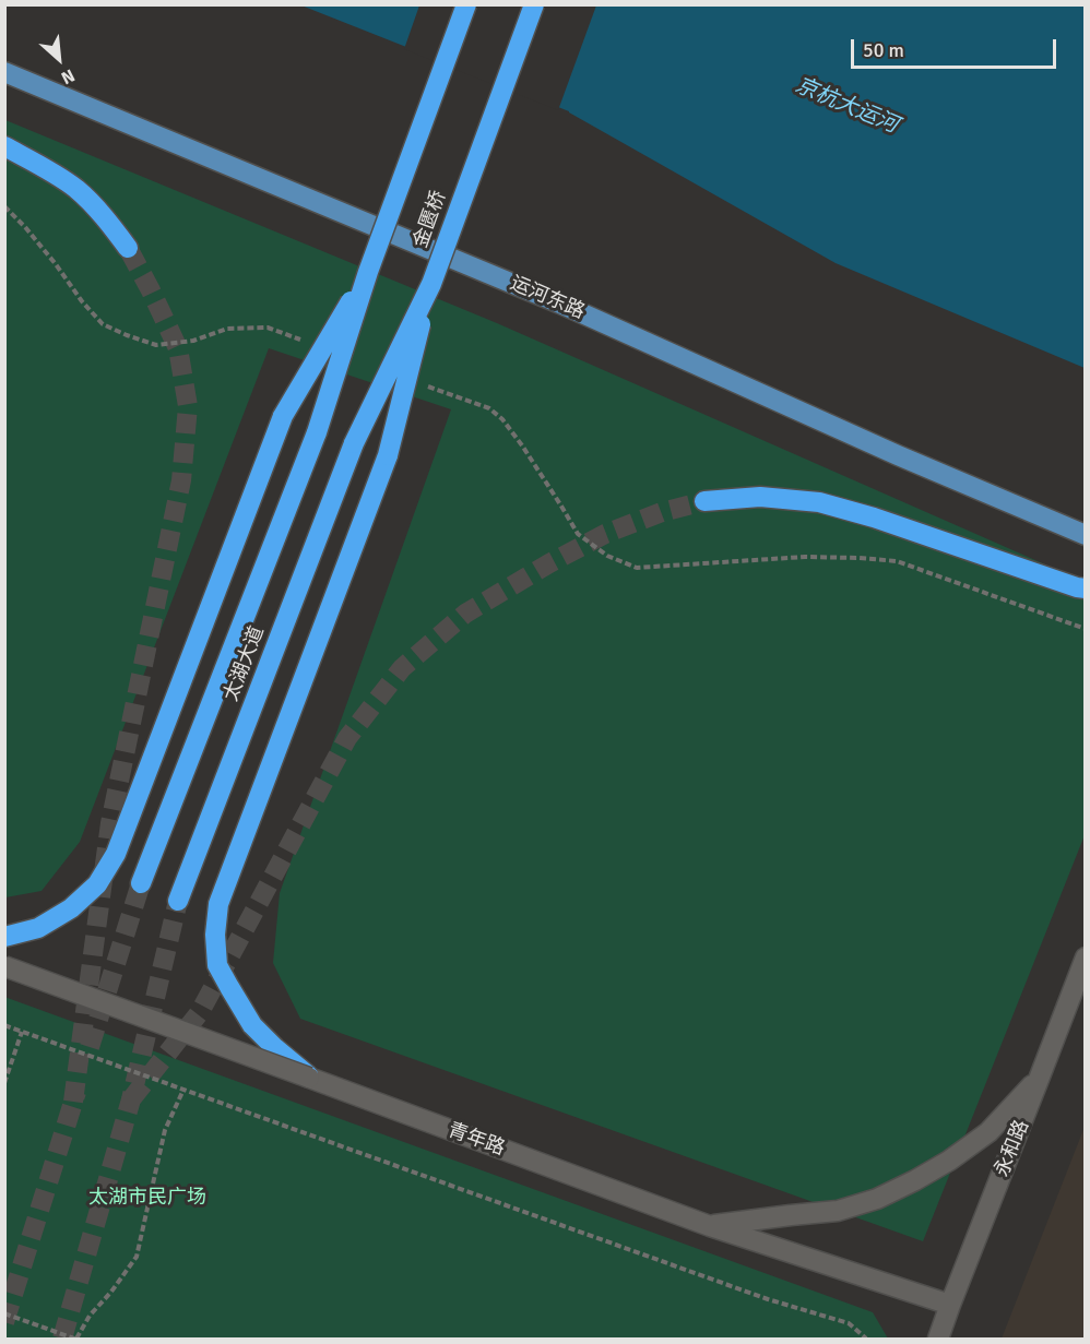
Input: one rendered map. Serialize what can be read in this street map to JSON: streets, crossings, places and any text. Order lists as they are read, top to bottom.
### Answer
{
  "streets": {
    "highway": ["金匮桥", "太湖大道"],
    "main road": ["运河东路"],
    "street": ["青年路", "永和路"]
  },
  "crossings": [
    ["金匮桥", "太湖大道"],
    ["青年路", "永和路"]
  ],
  "water": ["京杭大运河"],
  "parks": ["太湖市民广场"],
  "scale_bar": "50 m",
  "north": "bottom right"
}
